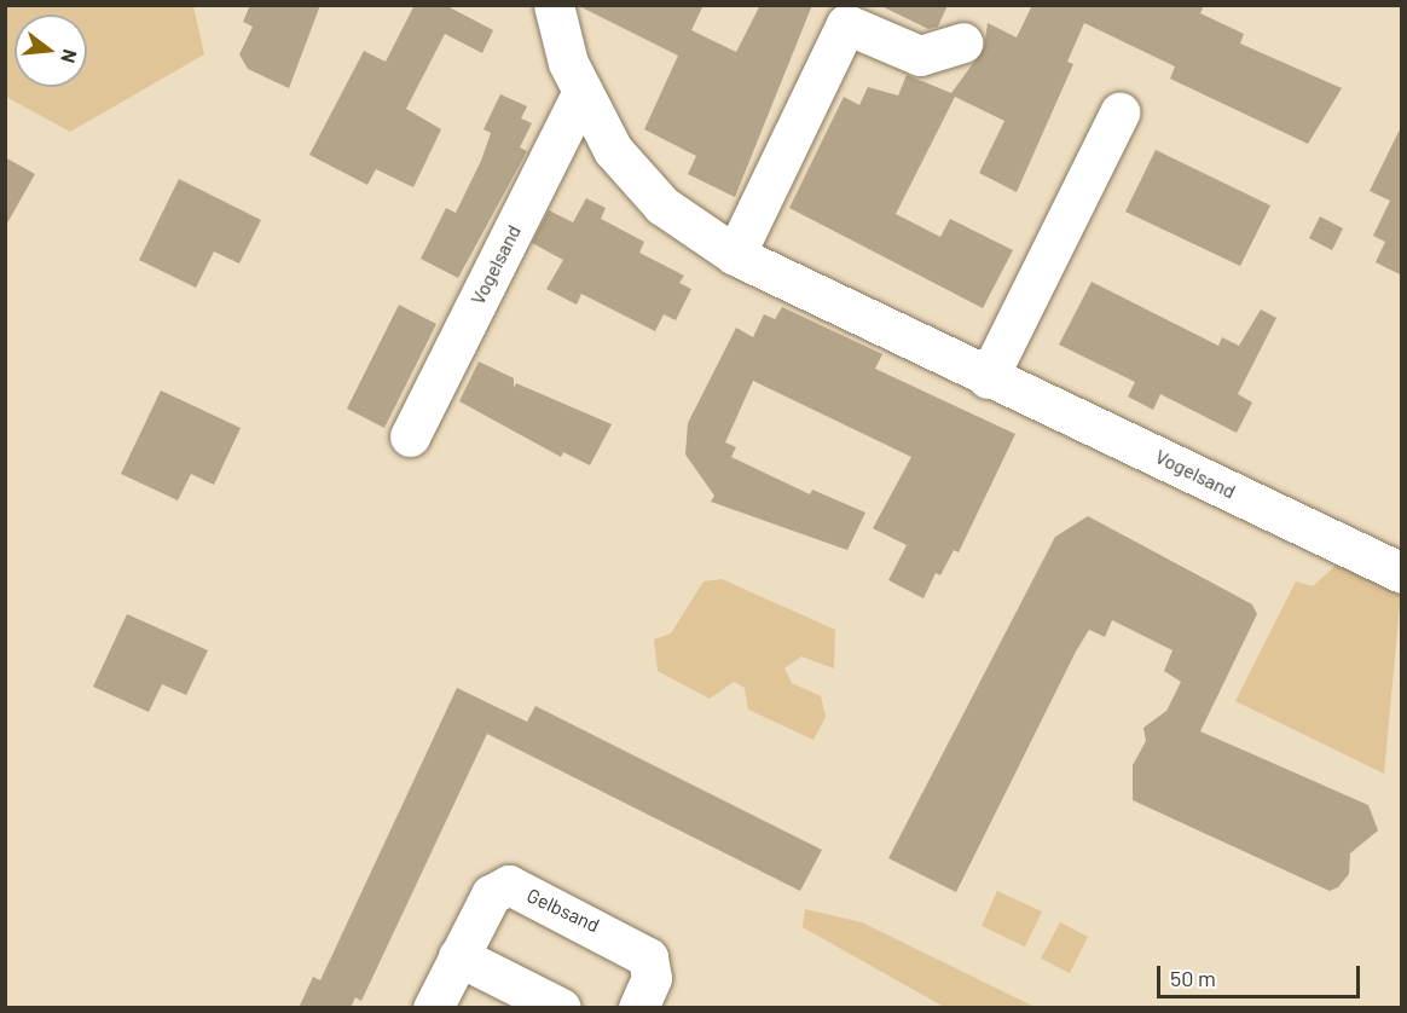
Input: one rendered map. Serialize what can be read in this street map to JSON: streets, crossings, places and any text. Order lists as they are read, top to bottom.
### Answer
{
  "streets": {
    "street": ["Vogelsand", "Gelbsand"]
  },
  "scale_bar": "50 m",
  "north": "right"
}
